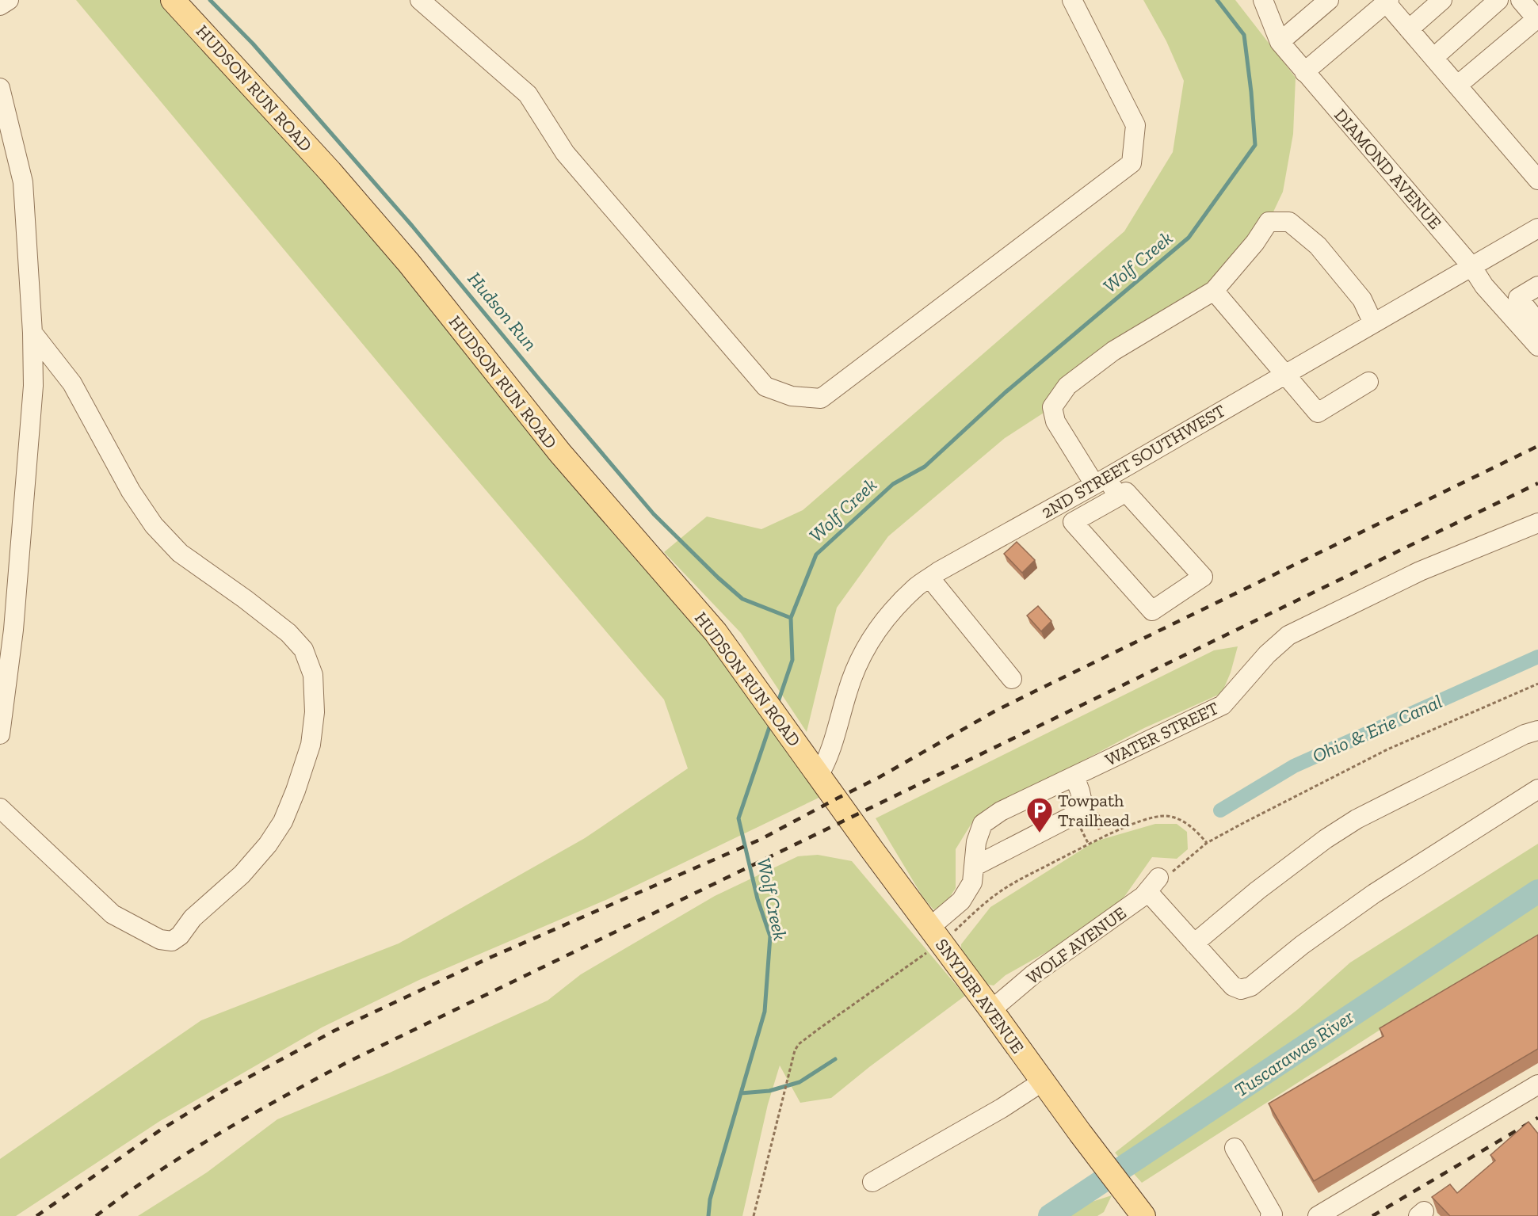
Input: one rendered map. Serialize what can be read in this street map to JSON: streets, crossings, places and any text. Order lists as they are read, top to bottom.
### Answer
{
  "streets": {
    "main road": ["HUDSON RUN ROAD", "SNYDER AVENUE"],
    "street": [
      "DIAMOND AVENUE",
      "2ND STREET SOUTHWEST",
      "WATER STREET",
      "WOLF AVENUE"
    ]
  },
  "crossings": [
    ["HUDSON RUN ROAD", "2ND STREET SOUTHWEST"],
    ["HUDSON RUN ROAD", "SNYDER AVENUE"],
    ["DIAMOND AVENUE", "2ND STREET SOUTHWEST"],
    ["2ND STREET SOUTHWEST", "SNYDER AVENUE"],
    ["WATER STREET", "SNYDER AVENUE"],
    ["WOLF AVENUE", "SNYDER AVENUE"]
  ],
  "water": [
    "Wolf Creek",
    "Hudson Run",
    "Ohio & Erie Canal",
    "Tuscarawas River"
  ],
  "places": {
    "parking": ["Towpath Trailhead"]
  }
}
